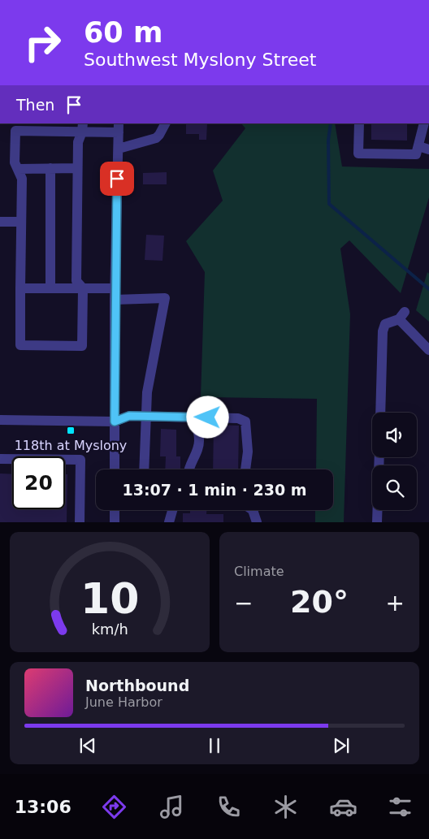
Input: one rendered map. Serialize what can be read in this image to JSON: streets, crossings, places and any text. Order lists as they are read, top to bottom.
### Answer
{
  "places": {
    "transit": ["118th at Myslony"]
  },
  "page": {
    "turn": ["60 m", "Southwest Myslony Street"],
    "then": "Then",
    "limit": "20",
    "trip": "13:07 · 1 min · 230 m",
    "tile": "Climate",
    "heat": ["−", "20°", "+"],
    "song": ["Northbound", "June Harbor"],
    "tabs": "13:06",
    "gauge": ["10", "km/h"]
  }
}
